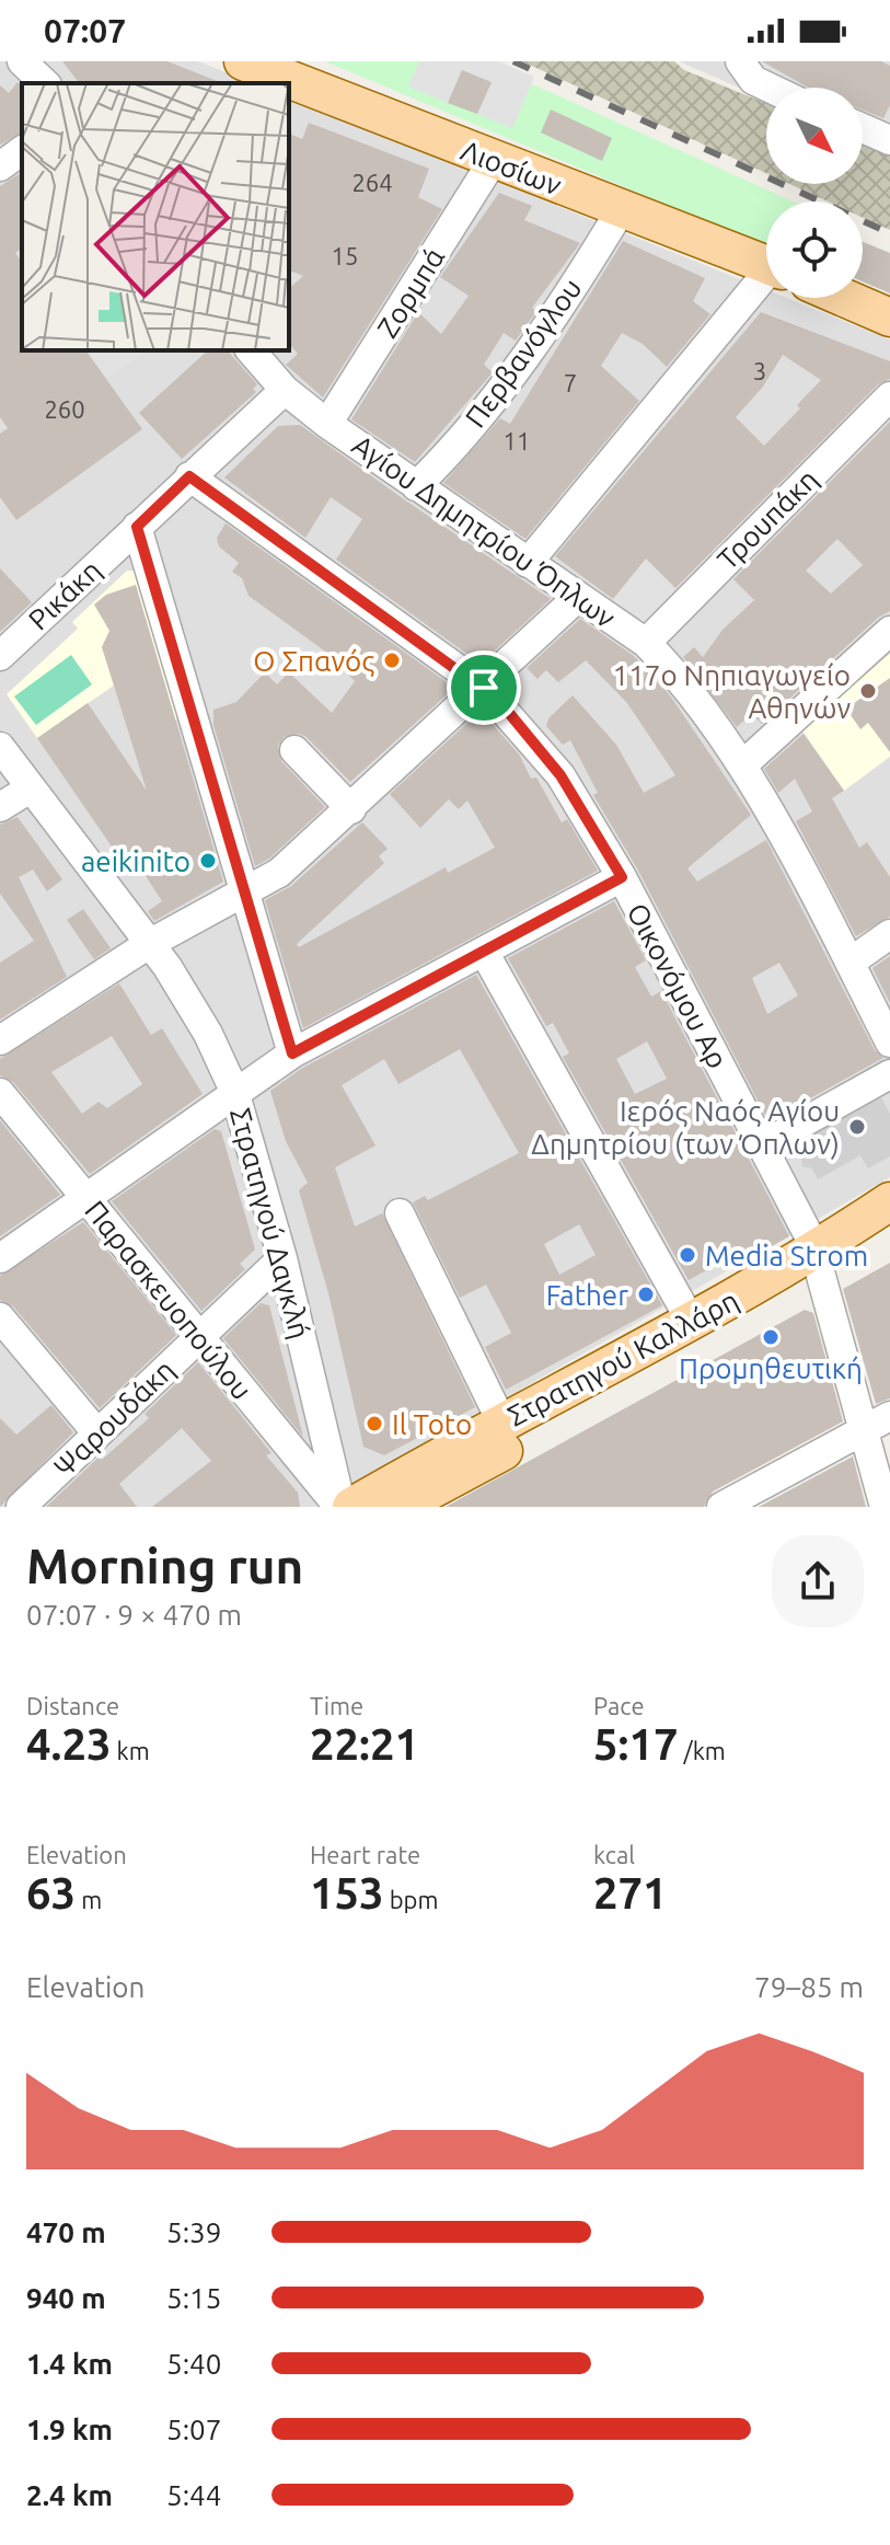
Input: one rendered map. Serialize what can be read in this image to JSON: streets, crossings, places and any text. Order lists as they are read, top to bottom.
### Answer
{
  "streets": {
    "main road": ["Λιοσίων", "Στρατηγού Καλλάρη"],
    "street": [
      "Ζορμπά",
      "Περβανόγλου",
      "Τρουπάκη",
      "Αγίου Δημητρίου Όπλων",
      "Ρικάκη",
      "Οικονόμου Αρ",
      "Στρατηγού Δαγκλή",
      "Παρασκευοπούλου",
      "Ψαρουδάκη"
    ]
  },
  "crossings": [
    ["Λιοσίων", "Ζορμπά"],
    ["Λιοσίων", "Περβανόγλου"],
    ["Ζορμπά", "Αγίου Δημητρίου Όπλων"],
    ["Περβανόγλου", "Αγίου Δημητρίου Όπλων"],
    ["Τρουπάκη", "Αγίου Δημητρίου Όπλων"],
    ["Αγίου Δημητρίου Όπλων", "Ρικάκη"],
    ["Ρικάκη", "Οικονόμου Αρ"],
    ["Οικονόμου Αρ", "Στρατηγού Καλλάρη"],
    ["Στρατηγού Δαγκλή", "Παρασκευοπούλου"],
    ["Στρατηγού Δαγκλή", "Ψαρουδάκη"],
    ["Παρασκευοπούλου", "Ψαρουδάκη"]
  ],
  "places": [
    "Ο Σπανός",
    "117ο Νηπιαγωγείο Αθηνών",
    "aeikinito",
    "Ιερός Ναός Αγίου Δημητρίου (των Όπλων)",
    "Media Strom",
    "Father",
    "Προμηθευτική",
    "Il Toto"
  ],
  "house_numbers": [
    "264",
    "15",
    "3",
    "7",
    "260",
    "11"
  ],
  "north": "bottom right",
  "page": {
    "status": "07:07",
    "heading": ["Morning run", "07:07 · 9 × 470 m"],
    "stats": [
      ["Distance", "4.23 km"],
      ["Time", "22:21"],
      ["Pace", "5:17 /km"],
      ["Elevation", "63 m"],
      ["Heart rate", "153 bpm"],
      ["kcal", "271"]
    ],
    "chart": ["Elevation", "79–85 m"],
    "list": [
      {
        "name": "470 m",
        "note": "5:39"
      },
      {
        "name": "940 m",
        "note": "5:15"
      },
      {
        "name": "1.4 km",
        "note": "5:40"
      },
      {
        "name": "1.9 km",
        "note": "5:07"
      },
      {
        "name": "2.4 km",
        "note": "5:44"
      }
    ]
  }
}
